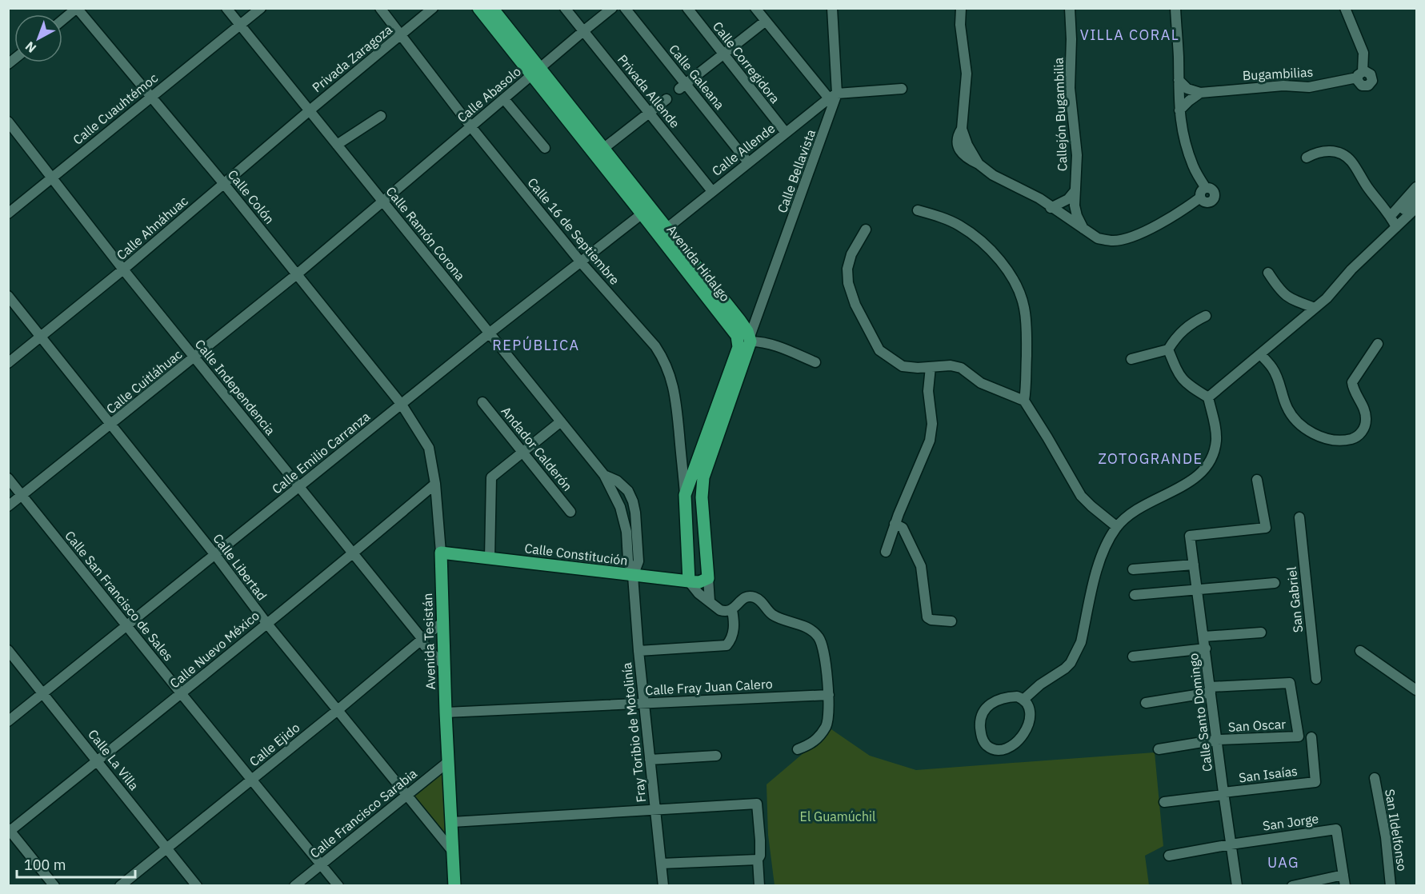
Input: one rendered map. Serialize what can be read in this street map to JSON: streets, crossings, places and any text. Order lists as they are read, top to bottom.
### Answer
{
  "streets": {
    "main road": ["Avenida Hidalgo", "Calle Constitución", "Avenida Tesistán"],
    "street": [
      "Privada Zaragoza",
      "Calle Corregidora",
      "Bugambilias",
      "Calle Galeana",
      "Privada Allende",
      "Calle Abasolo",
      "Calle Cuauhtémoc",
      "Callejón Bugambilia",
      "Calle Allende",
      "Calle Bellavista",
      "Calle Colón",
      "Calle Ahnáhuac",
      "Calle 16 de Septiembre",
      "Calle Ramón Corona",
      "Calle Cuitláhuac",
      "Calle Independencia",
      "Andador Calderón",
      "Calle Emilio Carranza",
      "Calle Libertad",
      "Calle San Francisco de Sales",
      "San Gabriel",
      "Calle Nuevo México",
      "Calle Fray Juan Calero",
      "Calle Santo Domingo",
      "San Oscar",
      "Fray Toribio de Motolinía",
      "Calle Ejido",
      "Calle La Villa",
      "San Isaías",
      "Calle Francisco Sarabia",
      "San Jorge",
      "San Ildelfonso"
    ]
  },
  "crossings": [
    ["Privada Zaragoza", "Calle Ahnáhuac"],
    ["Privada Zaragoza", "Calle 16 de Septiembre"],
    ["Privada Zaragoza", "Calle Ramón Corona"],
    ["Calle Corregidora", "Calle Allende"],
    ["Calle Galeana", "Calle Allende"],
    ["Privada Allende", "Calle Abasolo"],
    ["Privada Allende", "Calle Allende"],
    ["Calle Abasolo", "Calle 16 de Septiembre"],
    ["Calle Abasolo", "Calle Ramón Corona"],
    ["Calle Abasolo", "Avenida Hidalgo"],
    ["Calle Abasolo", "Calle Cuitláhuac"],
    ["Calle Cuauhtémoc", "Calle Colón"],
    ["Calle Cuauhtémoc", "Calle Ramón Corona"],
    ["Calle Cuauhtémoc", "Calle Independencia"],
    ["Calle Allende", "Calle Bellavista"],
    ["Calle Allende", "Avenida Hidalgo"],
    ["Calle Bellavista", "Avenida Hidalgo"],
    ["Calle Colón", "Calle Ahnáhuac"],
    ["Calle Colón", "Calle Cuitláhuac"],
    ["Calle Colón", "Calle Emilio Carranza"],
    ["Calle Colón", "Avenida Tesistán"],
    ["Calle Ahnáhuac", "Calle Ramón Corona"],
    ["Calle Ahnáhuac", "Calle Independencia"],
    ["Calle Ahnáhuac", "Calle Libertad"],
    ["Calle 16 de Septiembre", "Avenida Hidalgo"],
    ["Calle 16 de Septiembre", "Calle Emilio Carranza"],
    ["Calle Ramón Corona", "Calle Cuitláhuac"],
    ["Calle Ramón Corona", "Calle Emilio Carranza"],
    ["Calle Ramón Corona", "Calle Constitución"],
    ["Calle Ramón Corona", "Fray Toribio de Motolinía"],
    ["Avenida Hidalgo", "Calle Emilio Carranza"],
    ["Avenida Hidalgo", "Calle Constitución"],
    ["Calle Cuitláhuac", "Calle Independencia"],
    ["Calle Cuitláhuac", "Calle Libertad"],
    ["Calle Cuitláhuac", "Calle San Francisco de Sales"],
    ["Calle Independencia", "Calle Emilio Carranza"],
    ["Calle Independencia", "Avenida Tesistán"],
    ["Calle Independencia", "Calle Nuevo México"],
    ["Calle Independencia", "Calle Ejido"],
    ["Calle Emilio Carranza", "Calle Libertad"],
    ["Calle Emilio Carranza", "Calle San Francisco de Sales"],
    ["Calle Emilio Carranza", "Avenida Tesistán"],
    ["Calle Emilio Carranza", "Calle La Villa"],
    ["Calle Constitución", "Avenida Tesistán"],
    ["Calle Constitución", "Fray Toribio de Motolinía"],
    ["Calle Libertad", "Avenida Tesistán"],
    ["Calle Libertad", "Calle Nuevo México"],
    ["Calle Libertad", "Calle Ejido"],
    ["Calle Libertad", "Calle Francisco Sarabia"],
    ["Calle San Francisco de Sales", "Calle Nuevo México"],
    ["Calle San Francisco de Sales", "Calle Ejido"],
    ["Calle San Francisco de Sales", "Calle Francisco Sarabia"],
    ["Avenida Tesistán", "Calle Nuevo México"],
    ["Avenida Tesistán", "Calle Fray Juan Calero"],
    ["Avenida Tesistán", "Calle Ejido"],
    ["Avenida Tesistán", "Calle Francisco Sarabia"],
    ["Calle Nuevo México", "Calle La Villa"],
    ["Calle Fray Juan Calero", "Fray Toribio de Motolinía"],
    ["Calle Santo Domingo", "San Oscar"],
    ["Calle Santo Domingo", "San Isaías"],
    ["Calle Santo Domingo", "San Jorge"],
    ["Calle Ejido", "Calle La Villa"]
  ],
  "districts": [
    "VILLA CORAL",
    "REPÚBLICA",
    "ZOTOGRANDE",
    "UAG"
  ],
  "parks": ["El Guamúchil"],
  "scale_bar": "100 m",
  "north": "bottom left"
}
